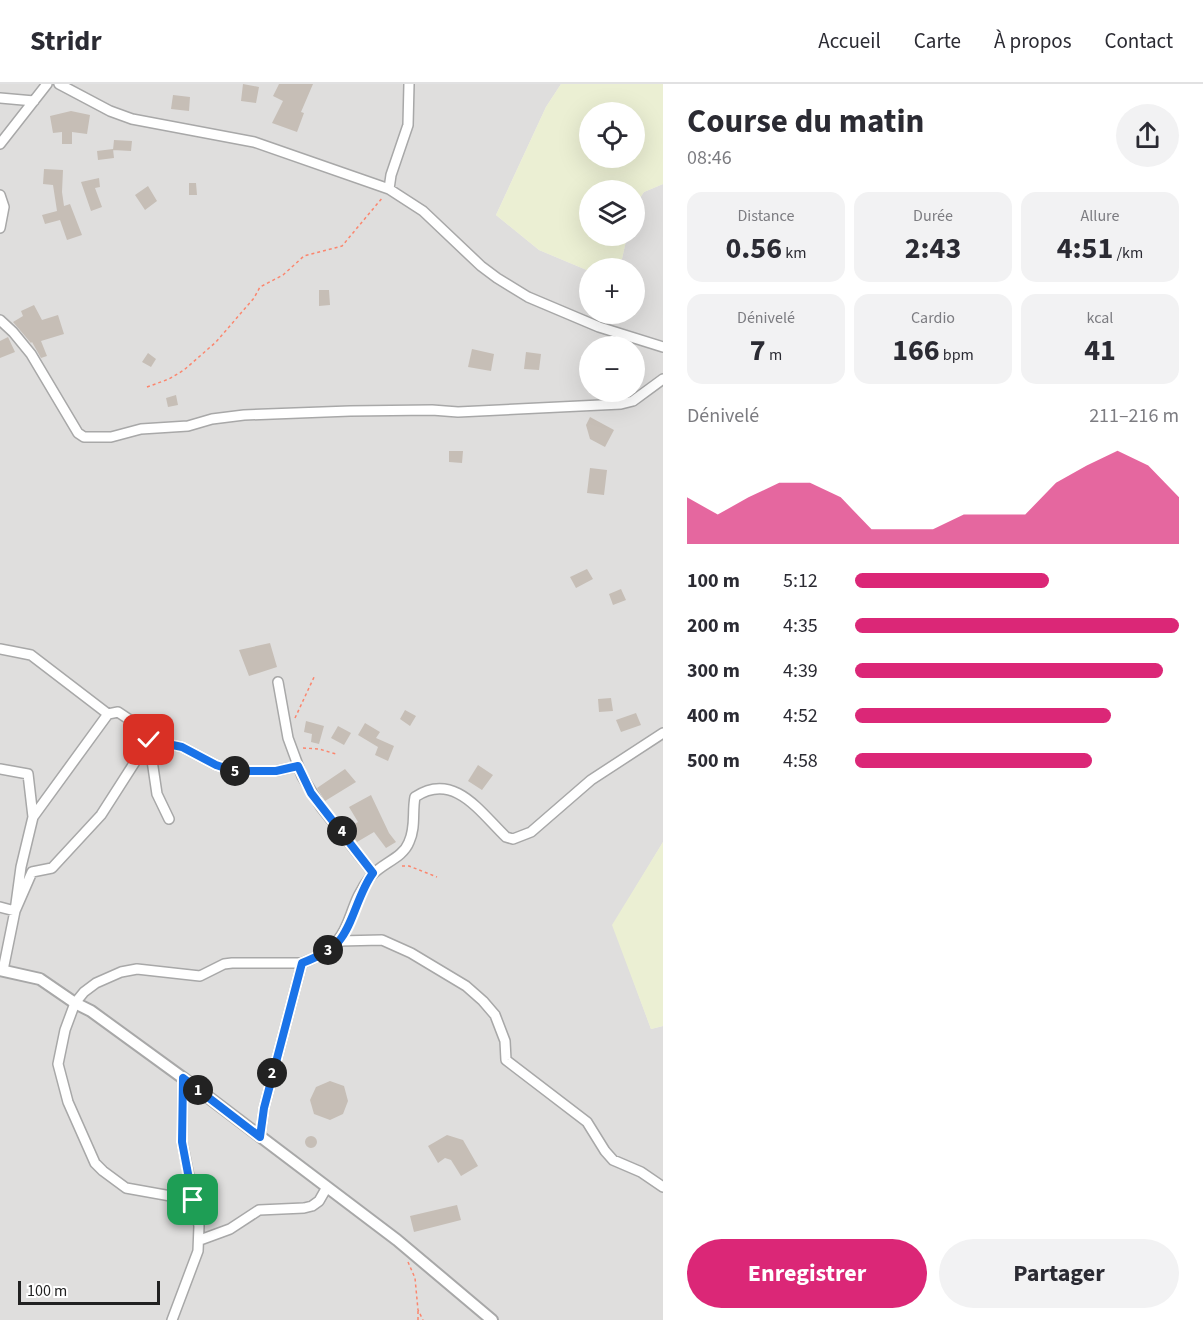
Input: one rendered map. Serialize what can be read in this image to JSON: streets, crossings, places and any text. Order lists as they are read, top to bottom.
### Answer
{
  "scale_bar": "100 m",
  "page": {
    "header": "Stridr",
    "nav": [
      "Accueil",
      "Carte",
      "À propos",
      "Contact"
    ],
    "heading": ["Course du matin", "08:46"],
    "map_buttons": ["+", "−"],
    "stats": [
      ["Distance", "0.56 km"],
      ["Durée", "2:43"],
      ["Allure", "4:51 /km"],
      ["Dénivelé", "7 m"],
      ["Cardio", "166 bpm"],
      ["kcal", "41"]
    ],
    "chart": ["Dénivelé", "211–216 m"],
    "list": [
      {
        "name": "100 m",
        "note": "5:12"
      },
      {
        "name": "200 m",
        "note": "4:35"
      },
      {
        "name": "300 m",
        "note": "4:39"
      },
      {
        "name": "400 m",
        "note": "4:52"
      },
      {
        "name": "500 m",
        "note": "4:58"
      }
    ],
    "pins": [
      "5",
      "4",
      "3",
      "2",
      "1"
    ],
    "buttons": ["Enregistrer", "Partager"],
    "scale": "100 m"
  }
}
